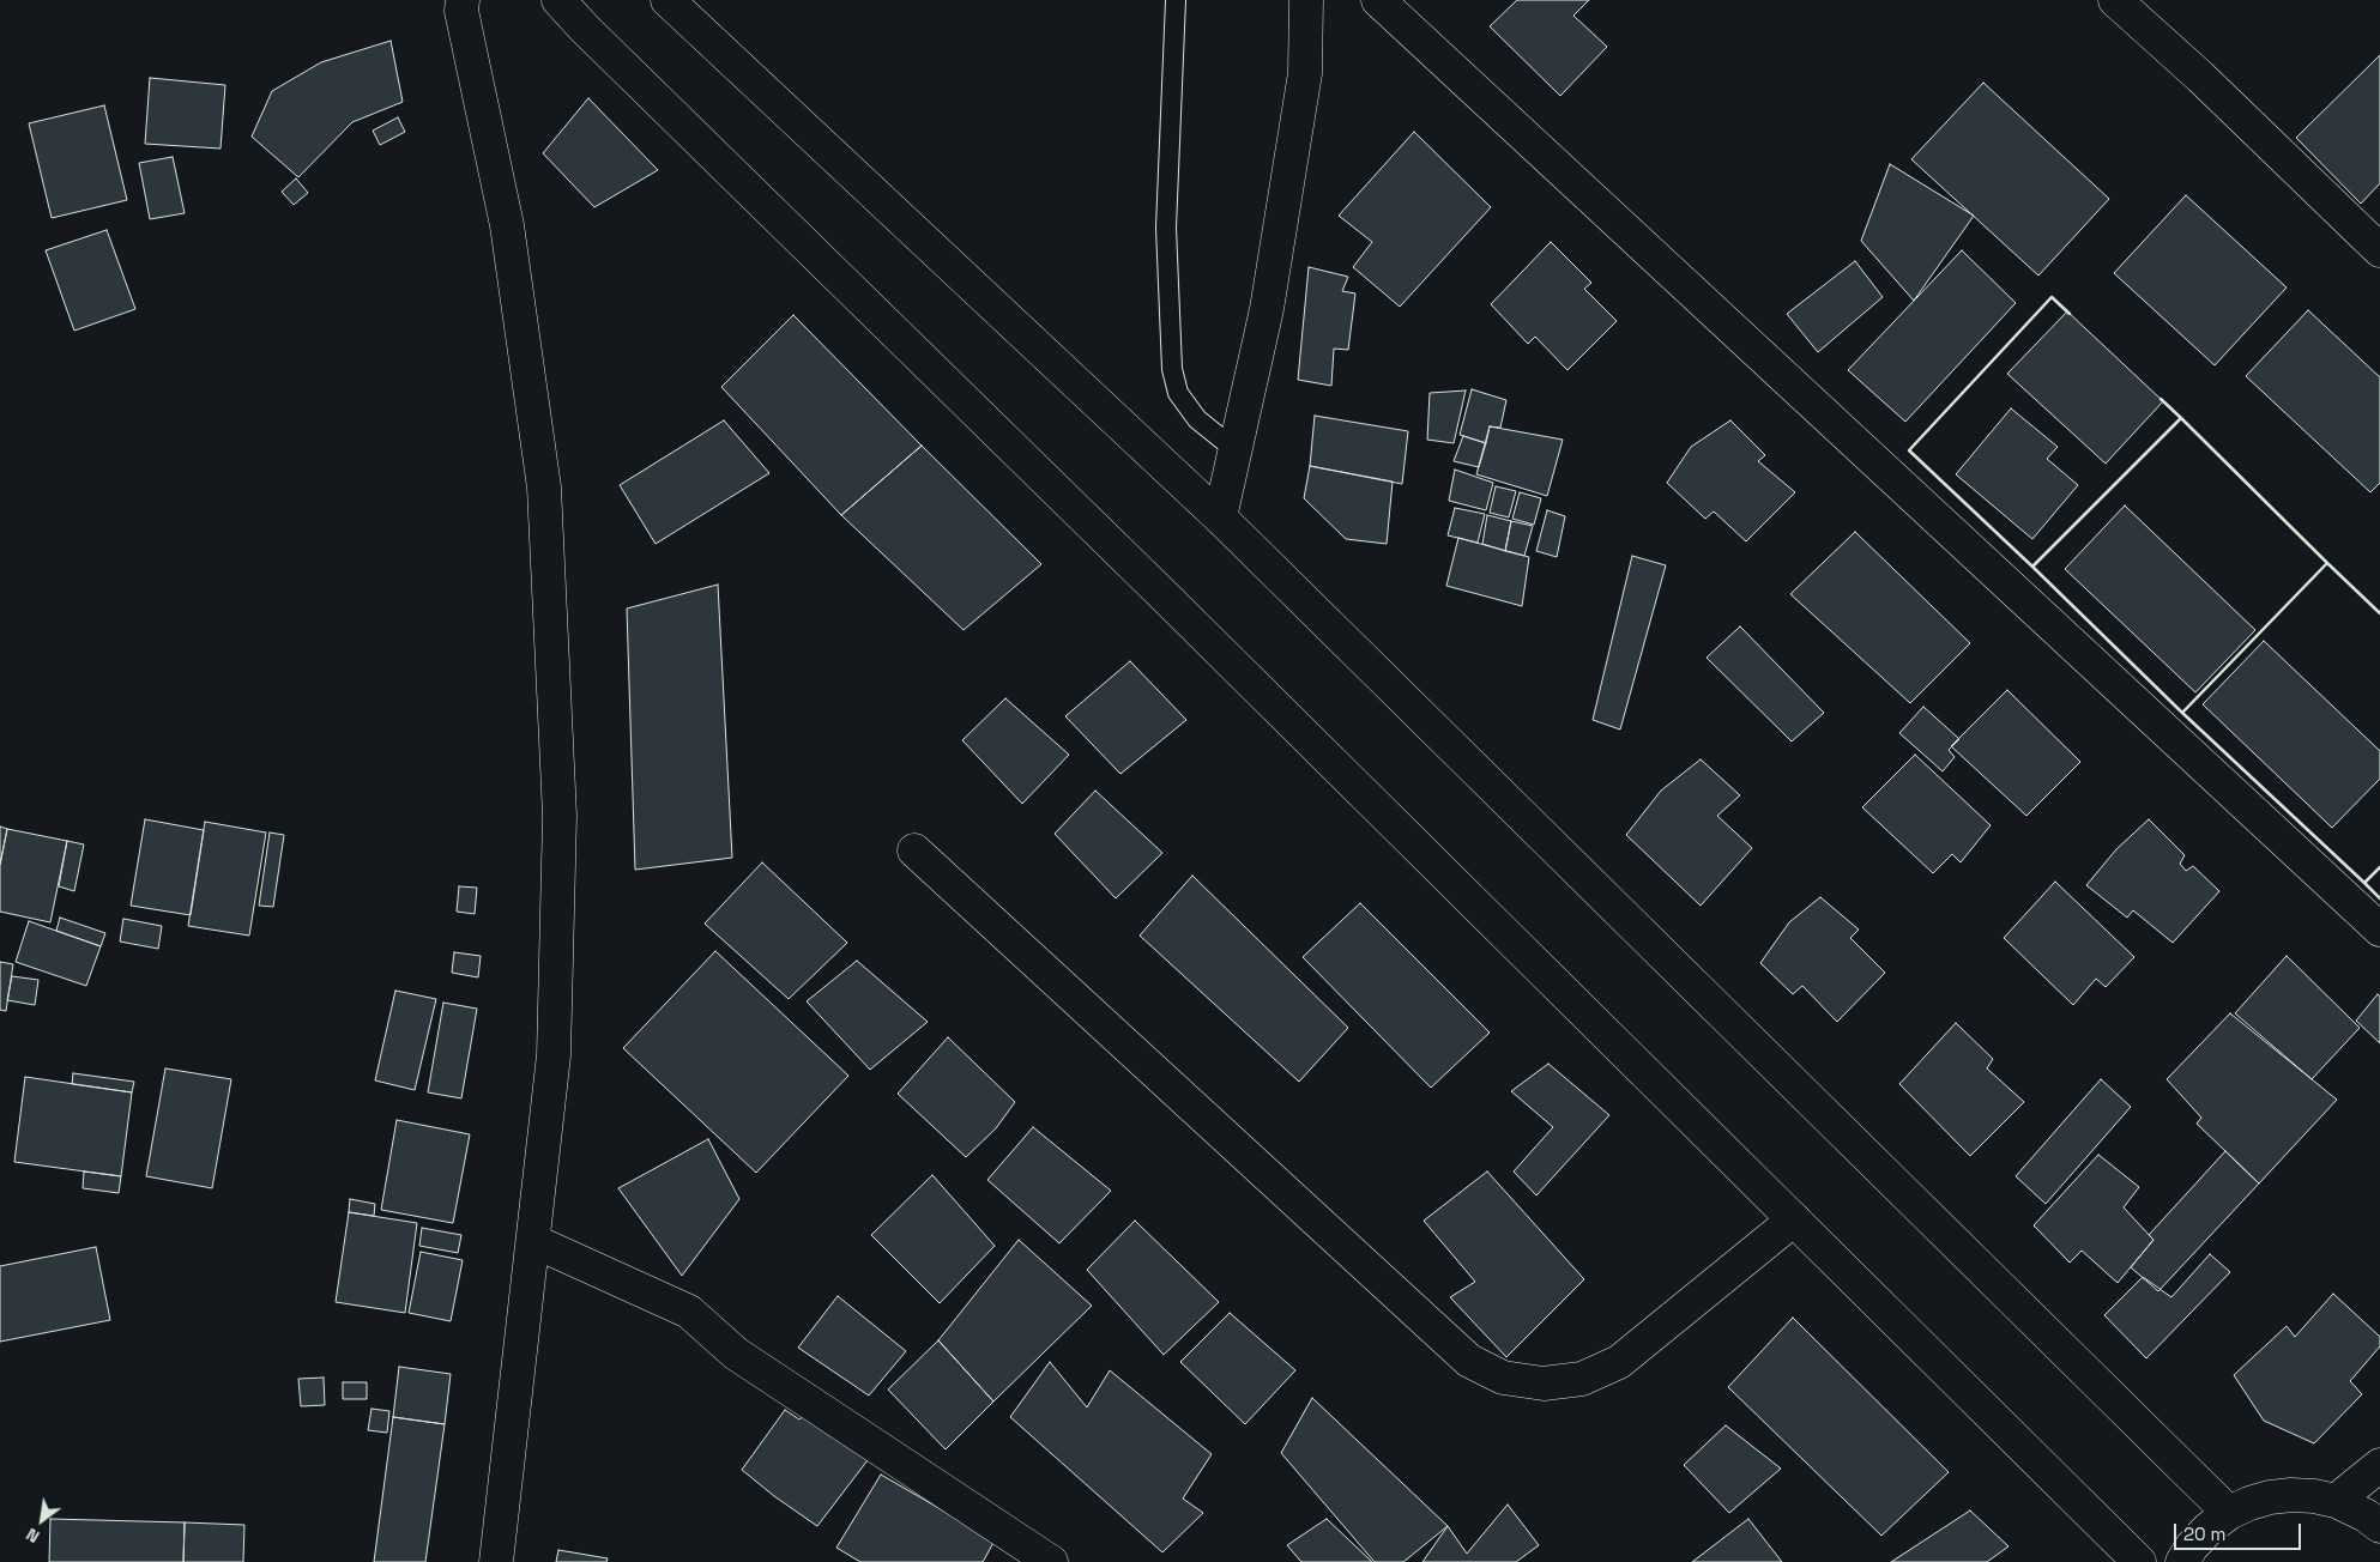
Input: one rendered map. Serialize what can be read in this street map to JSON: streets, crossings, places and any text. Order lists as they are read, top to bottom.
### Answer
{
  "scale_bar": "20 m",
  "north": "bottom left"
}
